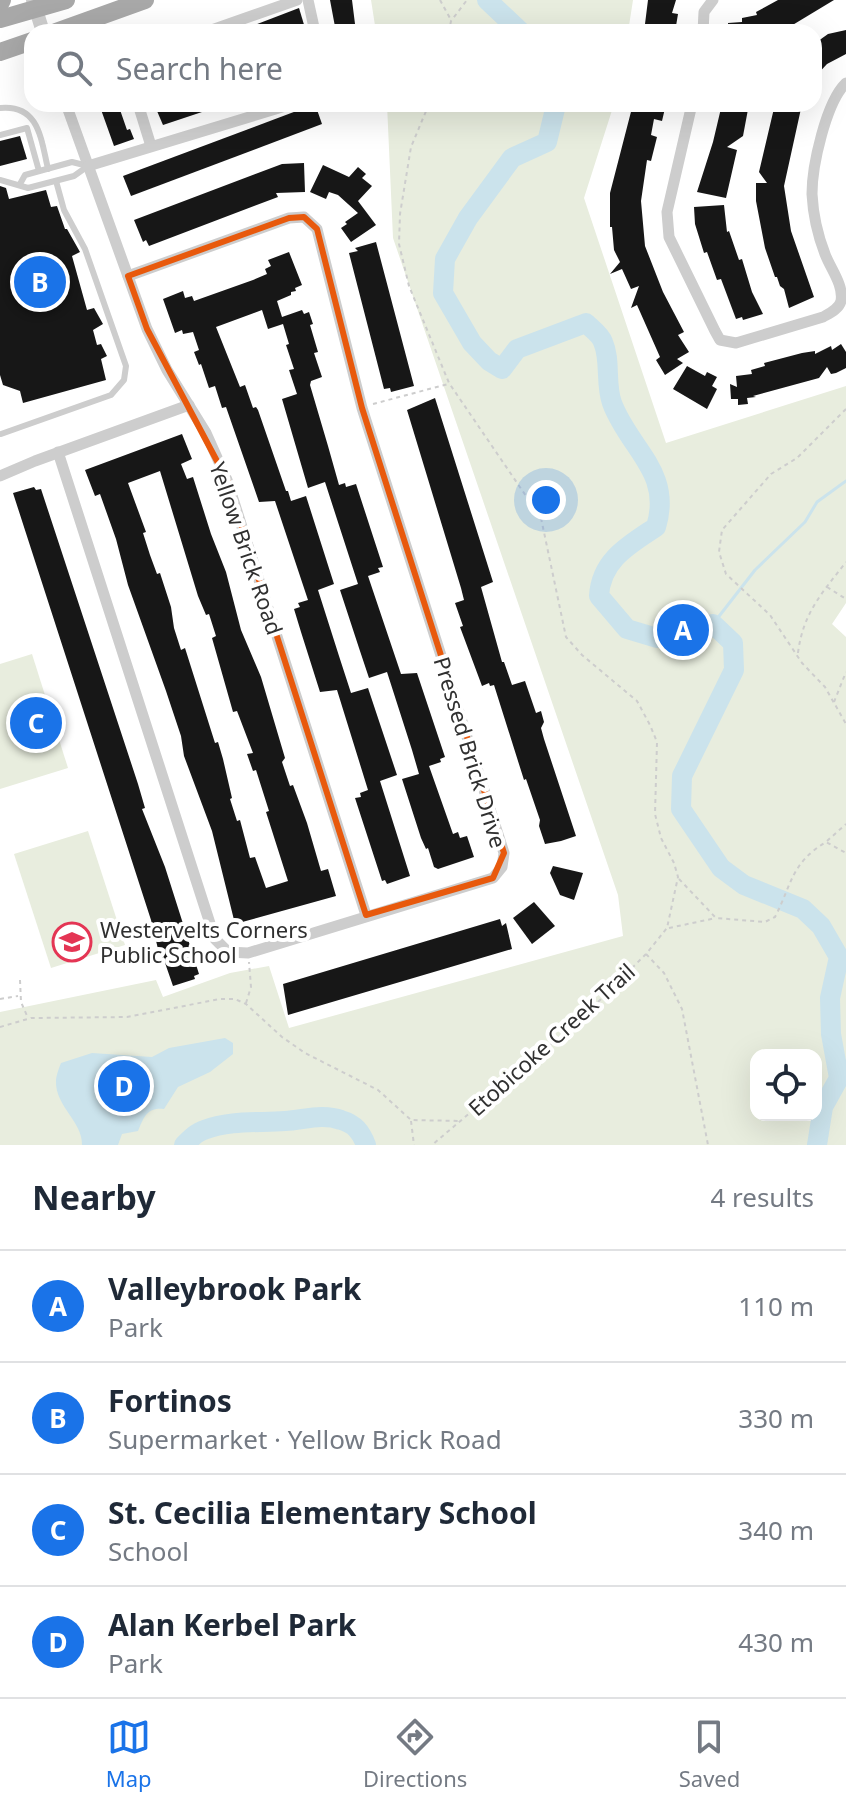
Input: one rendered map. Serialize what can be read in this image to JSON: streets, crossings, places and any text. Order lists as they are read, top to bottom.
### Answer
{
  "streets": {
    "street": ["Yellow Brick Road", "Pressed Brick Drive"],
    "path": ["Etobicoke Creek Trail"]
  },
  "crossings": [
    ["Yellow Brick Road", "Pressed Brick Drive"]
  ],
  "places": {
    "school or university": ["Westervelts Corners Public School"]
  },
  "page": {
    "search": "Search here",
    "pins": [
      "B",
      "A",
      "C",
      "D"
    ],
    "heading": ["Nearby", "4 results"],
    "list": [
      {
        "mark": "A",
        "name": "Valleybrook Park",
        "note": "Park",
        "value": "110 m"
      },
      {
        "mark": "B",
        "name": "Fortinos",
        "note": "Supermarket · Yellow Brick Road",
        "value": "330 m"
      },
      {
        "mark": "C",
        "name": "St. Cecilia Elementary School",
        "note": "School",
        "value": "340 m"
      },
      {
        "mark": "D",
        "name": "Alan Kerbel Park",
        "note": "Park",
        "value": "430 m"
      }
    ],
    "nav": ["Map", "Directions", "Saved"]
  }
}
